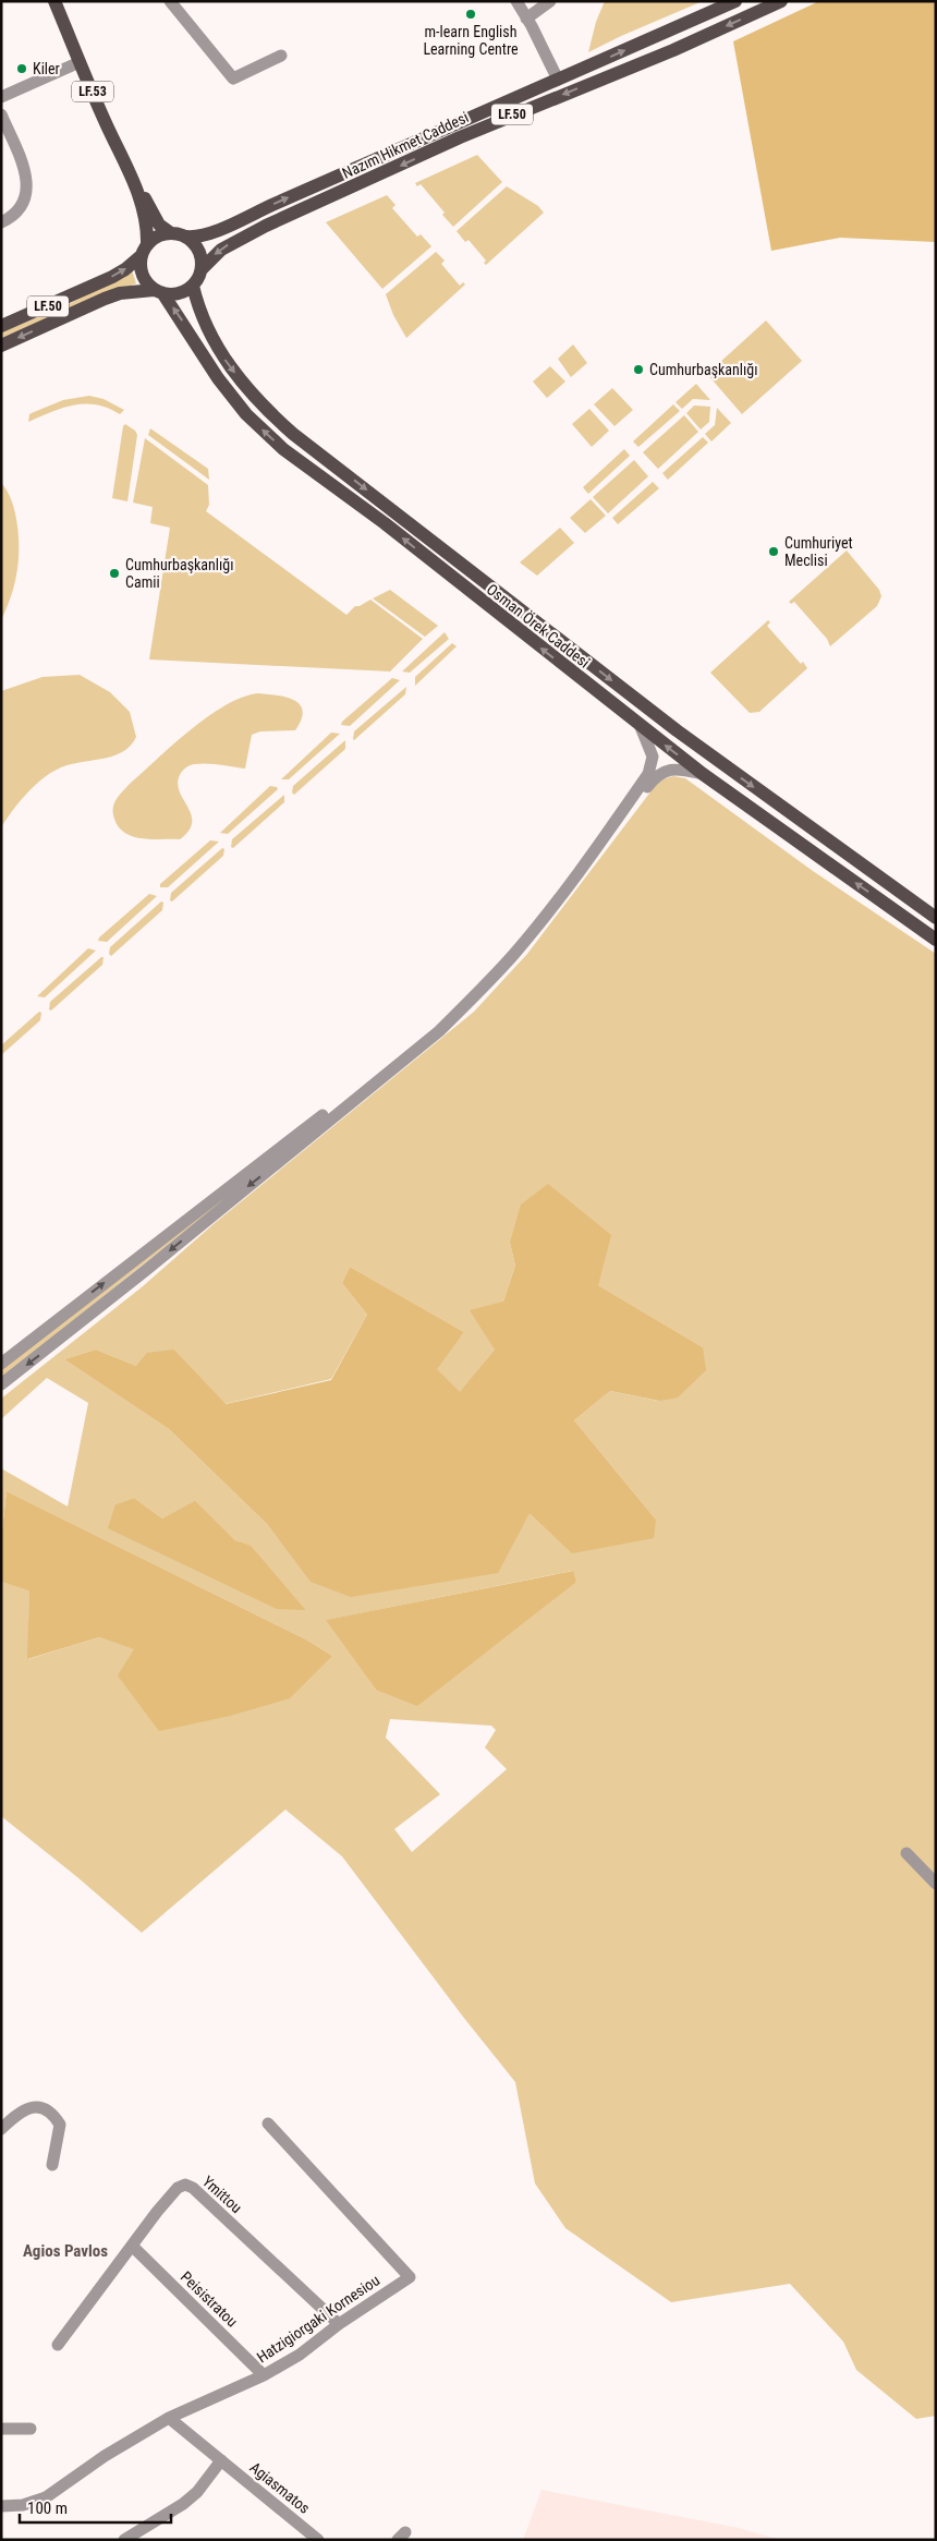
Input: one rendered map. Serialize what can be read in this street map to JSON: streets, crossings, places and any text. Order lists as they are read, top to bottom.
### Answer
{
  "streets": {
    "main road": [
      "LF.53",
      "LF.50",
      "Nazım Hikmet Caddesi",
      "Osman Örek Caddesi"
    ],
    "street": [
      "Ymittou",
      "Peisistratou",
      "Hatzigiorgaki Kornesiou",
      "Agiasmatos"
    ]
  },
  "crossings": [
    ["LF.53", "LF.50"],
    ["LF.53", "Nazım Hikmet Caddesi"],
    ["LF.53", "Osman Örek Caddesi"],
    ["LF.50", "Nazım Hikmet Caddesi"],
    ["LF.50", "Osman Örek Caddesi"],
    ["Nazım Hikmet Caddesi", "Osman Örek Caddesi"],
    ["Ymittou", "Peisistratou"],
    ["Ymittou", "Hatzigiorgaki Kornesiou"],
    ["Peisistratou", "Hatzigiorgaki Kornesiou"],
    ["Hatzigiorgaki Kornesiou", "Agiasmatos"]
  ],
  "districts": ["Agios Pavlos"],
  "places": [
    "m-learn English Learning Centre",
    "Kiler",
    "Cumhurbaşkanlığı",
    "Cumhuriyet Meclisi",
    "Cumhurbaşkanlığı Camii"
  ],
  "scale_bar": "100 m"
}
